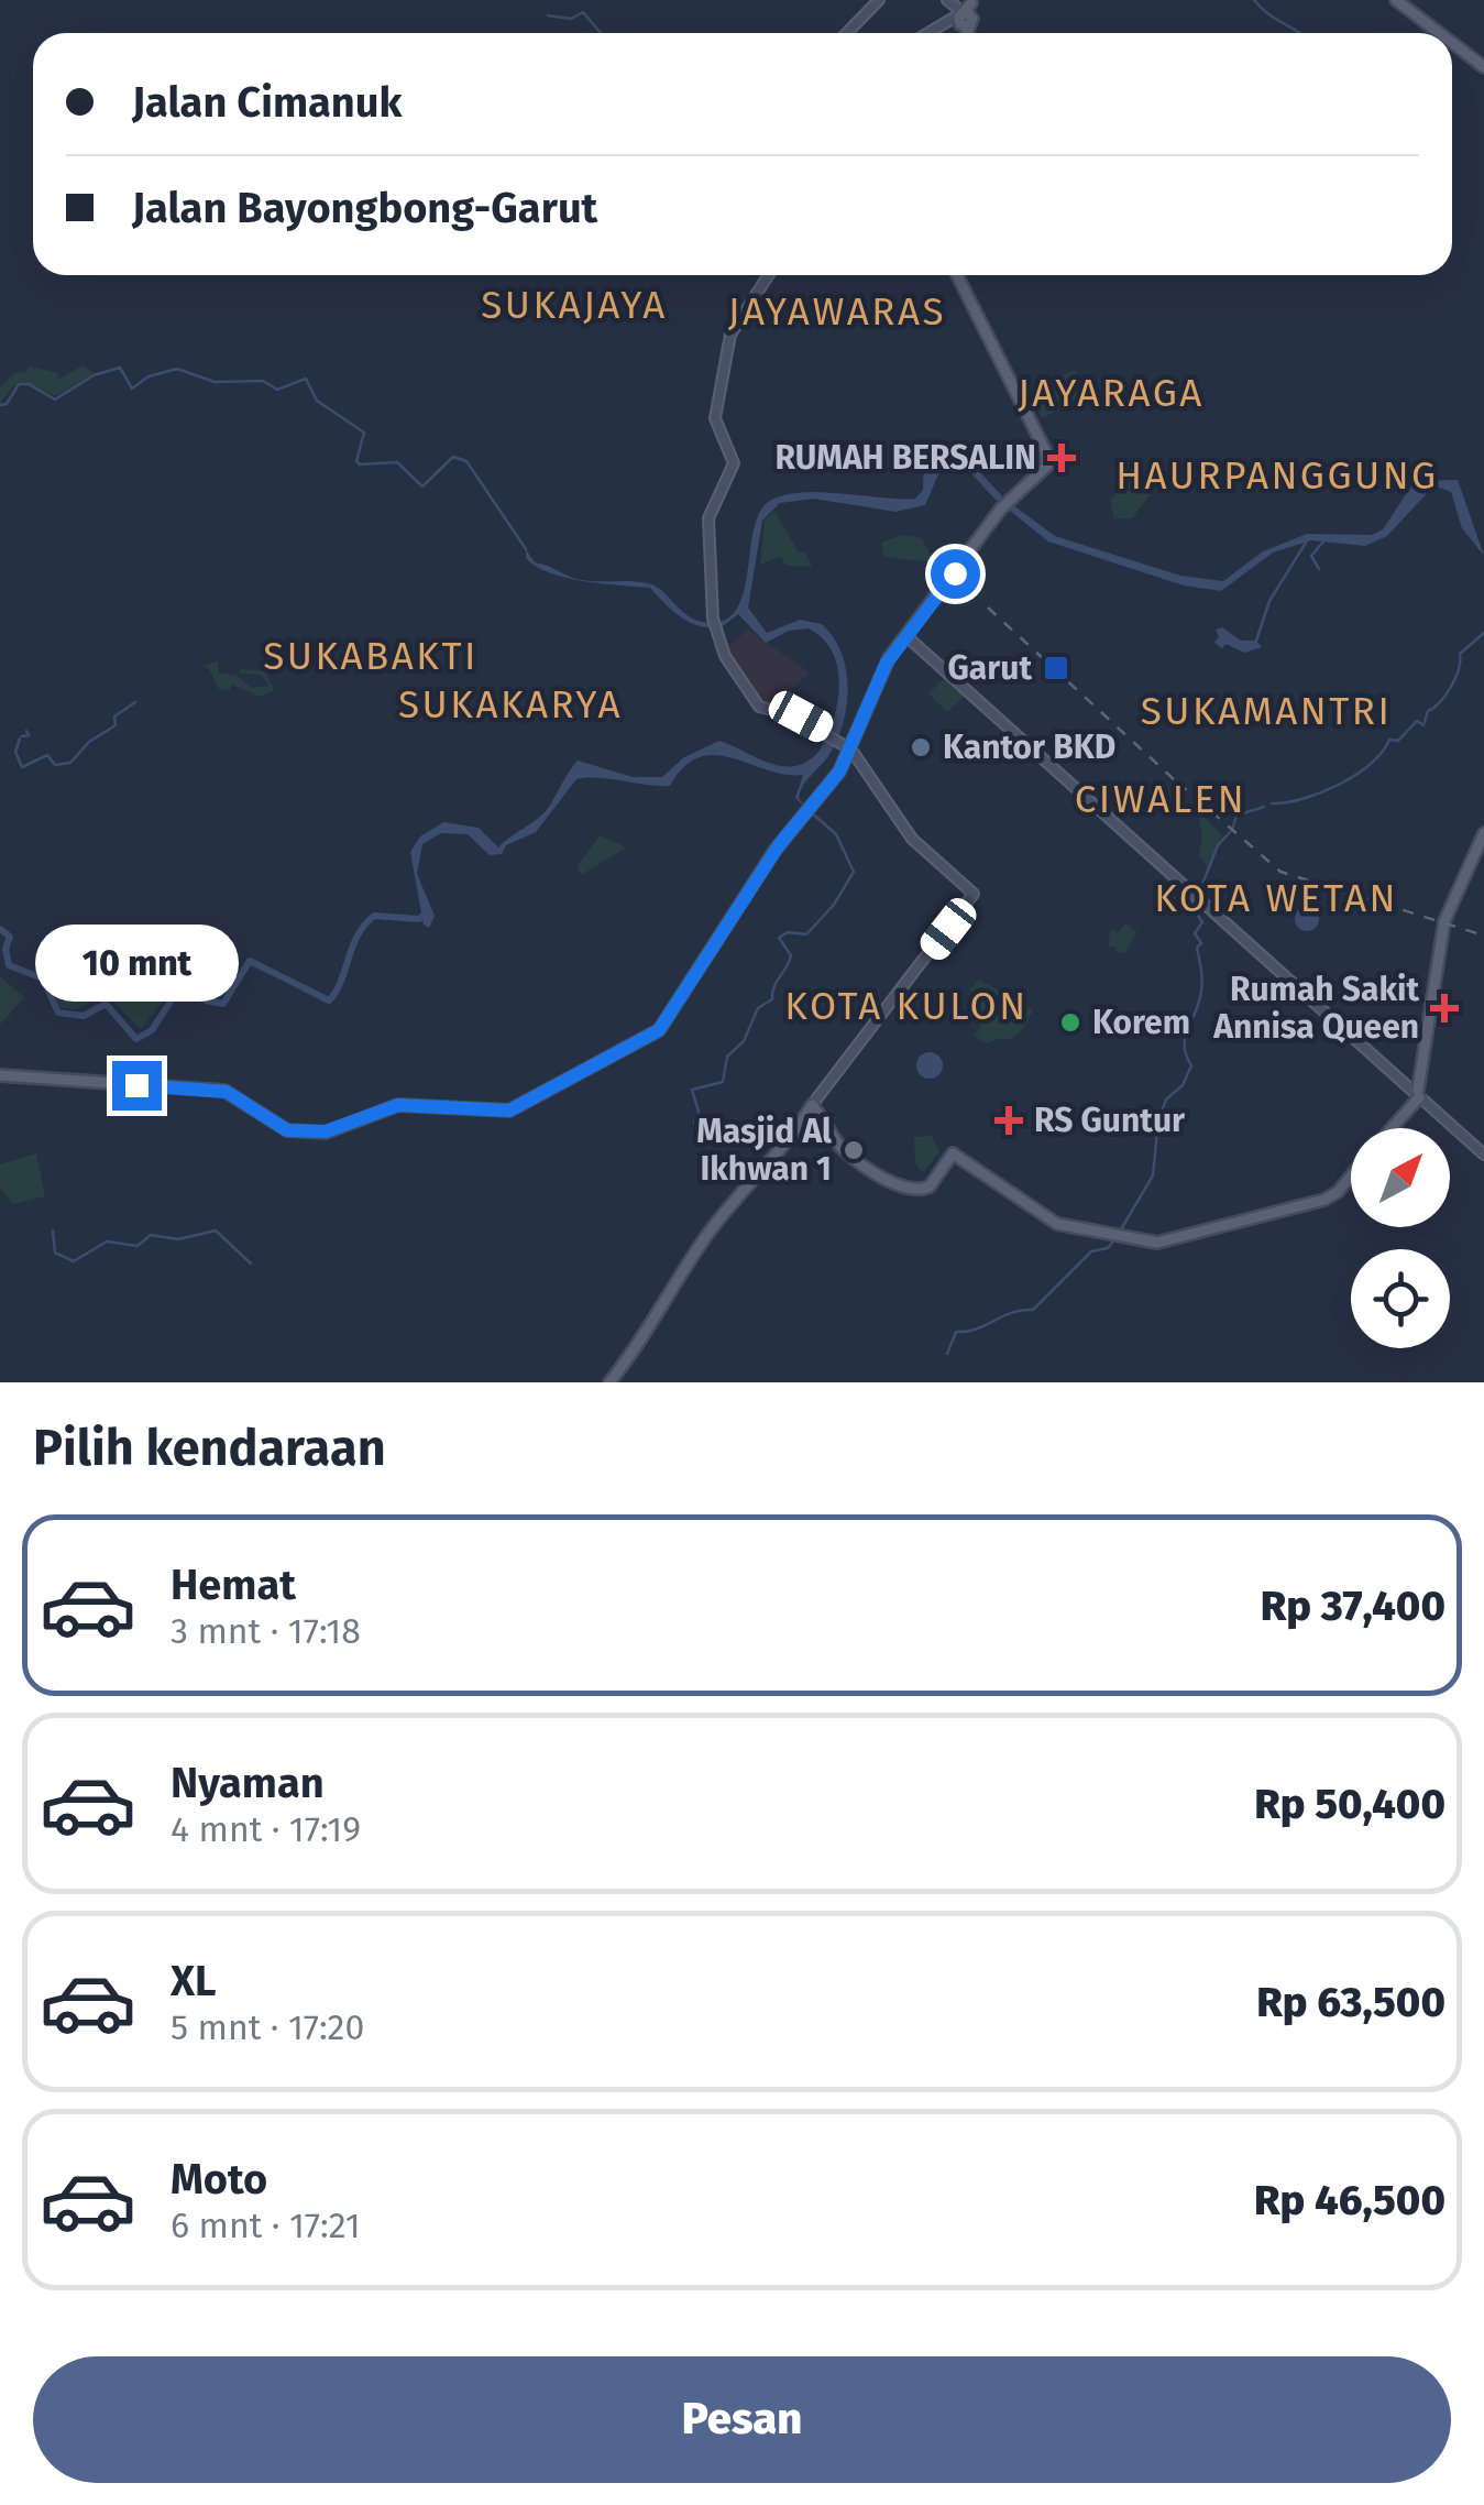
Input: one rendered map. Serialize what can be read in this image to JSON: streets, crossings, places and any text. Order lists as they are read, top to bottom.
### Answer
{
  "districts": [
    "SUKAJAYA",
    "JAYAWARAS",
    "JAYARAGA",
    "HAURPANGGUNG",
    "SUKABAKTI",
    "SUKAKARYA",
    "SUKAMANTRI",
    "CIWALEN",
    "KOTA WETAN",
    "KOTA KULON"
  ],
  "places": {
    "health": ["RUMAH BERSALIN", "Rumah Sakit Annisa Queen", "RS Guntur"],
    "transit": ["Garut"],
    "other": ["Kantor BKD", "Korem", "Masjid Al Ikhwan 1"]
  },
  "north": "top right",
  "page": {
    "banner": ["Jalan Cimanuk", "Jalan Bayongbong-Garut"],
    "bubble": "10 mnt",
    "heading": "Pilih kendaraan",
    "list": [
      {
        "name": "Hemat",
        "note": "3 mnt · 17:18",
        "value": "Rp 37,400"
      },
      {
        "name": "Nyaman",
        "note": "4 mnt · 17:19",
        "value": "Rp 50,400"
      },
      {
        "name": "XL",
        "note": "5 mnt · 17:20",
        "value": "Rp 63,500"
      },
      {
        "name": "Moto",
        "note": "6 mnt · 17:21",
        "value": "Rp 46,500"
      }
    ],
    "buttons": "Pesan"
  }
}
